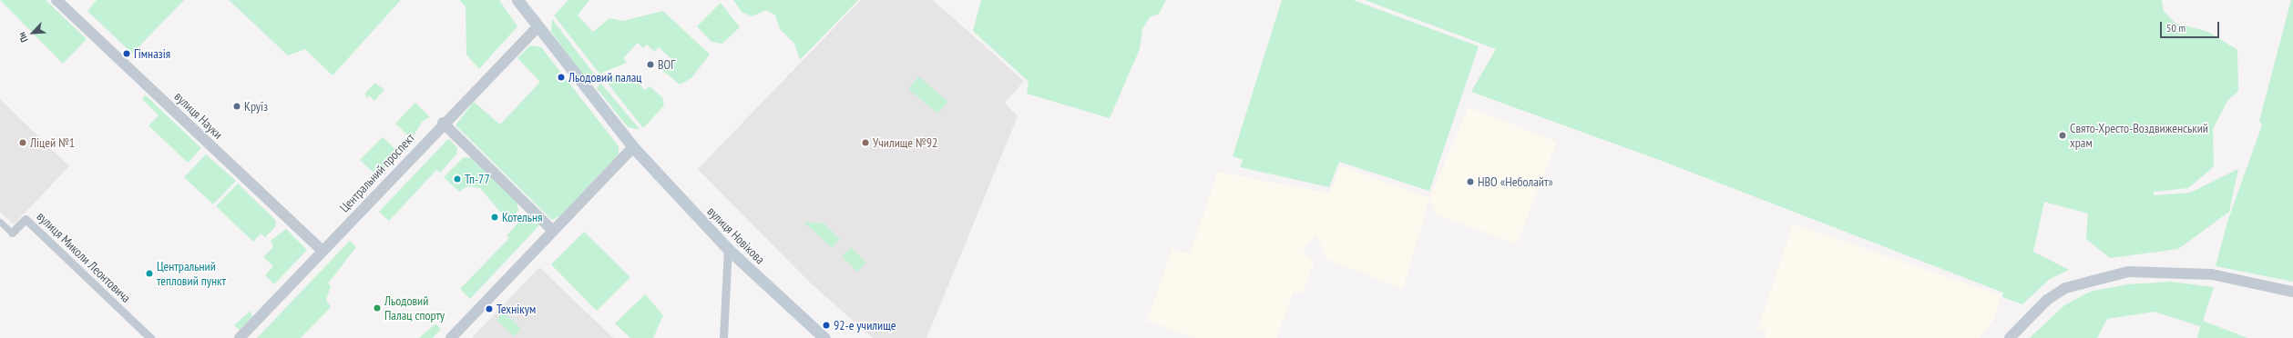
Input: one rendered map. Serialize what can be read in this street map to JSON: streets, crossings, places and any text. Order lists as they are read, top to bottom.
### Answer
{
  "streets": {
    "main road": ["вулиця Новікова"],
    "street": ["вулиця Науки", "Центральний проспект", "вулиця Миколи Леонтовича"]
  },
  "crossings": [
    ["вулиця Науки", "Центральний проспект"],
    ["Центральний проспект", "вулиця Новікова"]
  ],
  "places": [
    "Гімназія",
    "ВОГ",
    "Льодовий палац",
    "Круїз",
    "Свято-Хресто-Воздвиженський храм",
    "Ліцей №1",
    "Училище №92",
    "Тп-77",
    "НВО «Неболайт»",
    "Котельня",
    "Центральний тепловий пункт",
    "Льодовий Палац спорту",
    "Технікум",
    "92-е училище"
  ],
  "scale_bar": "50 m",
  "north": "bottom left"
}
